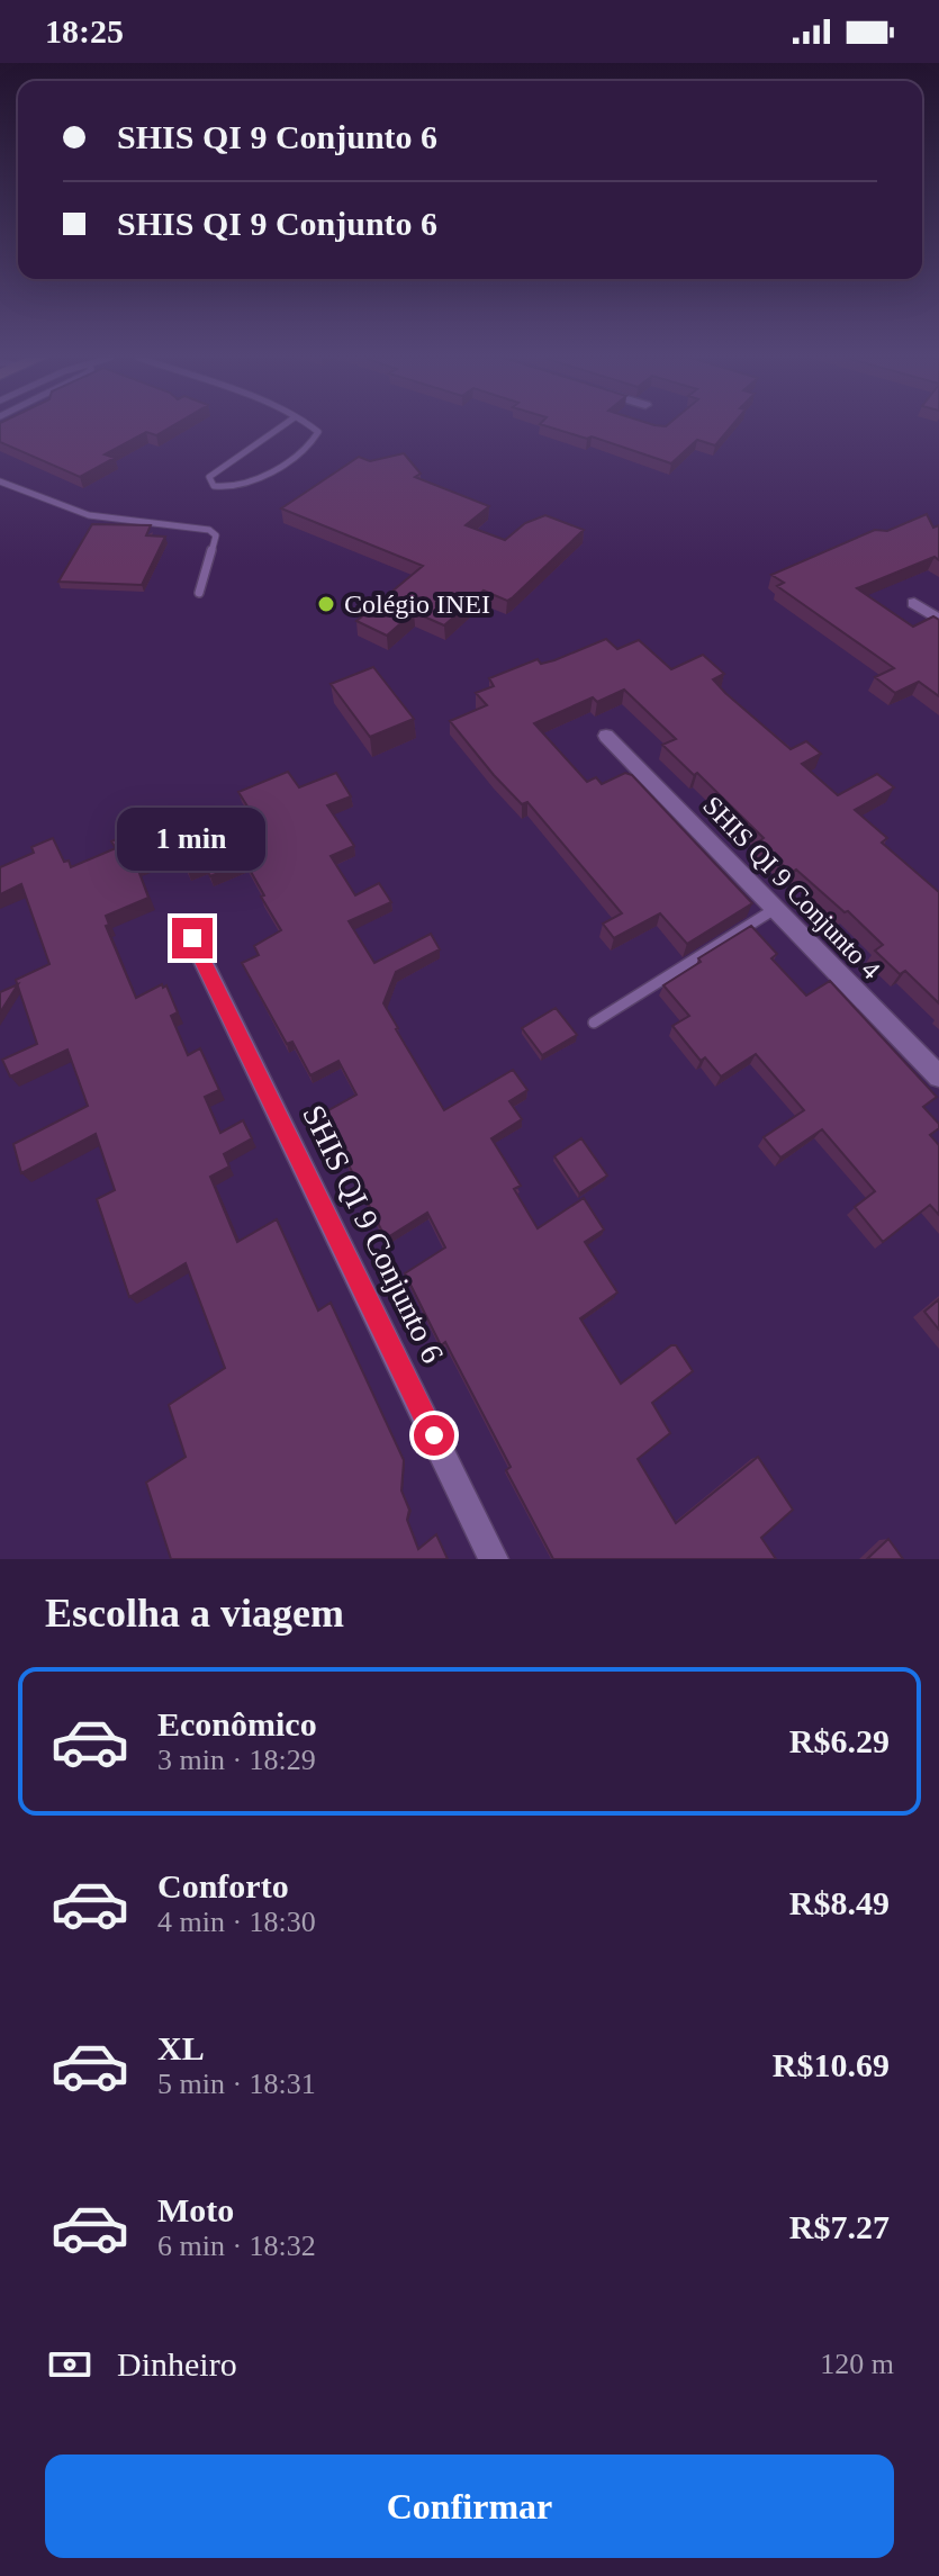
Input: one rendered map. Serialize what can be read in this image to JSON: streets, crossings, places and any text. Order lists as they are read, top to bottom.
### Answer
{
  "streets": {
    "street": ["SHIS QI 9 Conjunto 4", "SHIS QI 9 Conjunto 6"]
  },
  "places": ["Colégio INEI"],
  "page": {
    "status": "18:25",
    "banner": ["SHIS QI 9 Conjunto 6", "SHIS QI 9 Conjunto 6"],
    "bubble": "1 min",
    "heading": "Escolha a viagem",
    "list": [
      {
        "name": "Econômico",
        "note": "3 min · 18:29",
        "value": "R$6.29"
      },
      {
        "name": "Conforto",
        "note": "4 min · 18:30",
        "value": "R$8.49"
      },
      {
        "name": "XL",
        "note": "5 min · 18:31",
        "value": "R$10.69"
      },
      {
        "name": "Moto",
        "note": "6 min · 18:32",
        "value": "R$7.27"
      }
    ],
    "pay": ["Dinheiro", "120 m"],
    "buttons": "Confirmar"
  }
}
